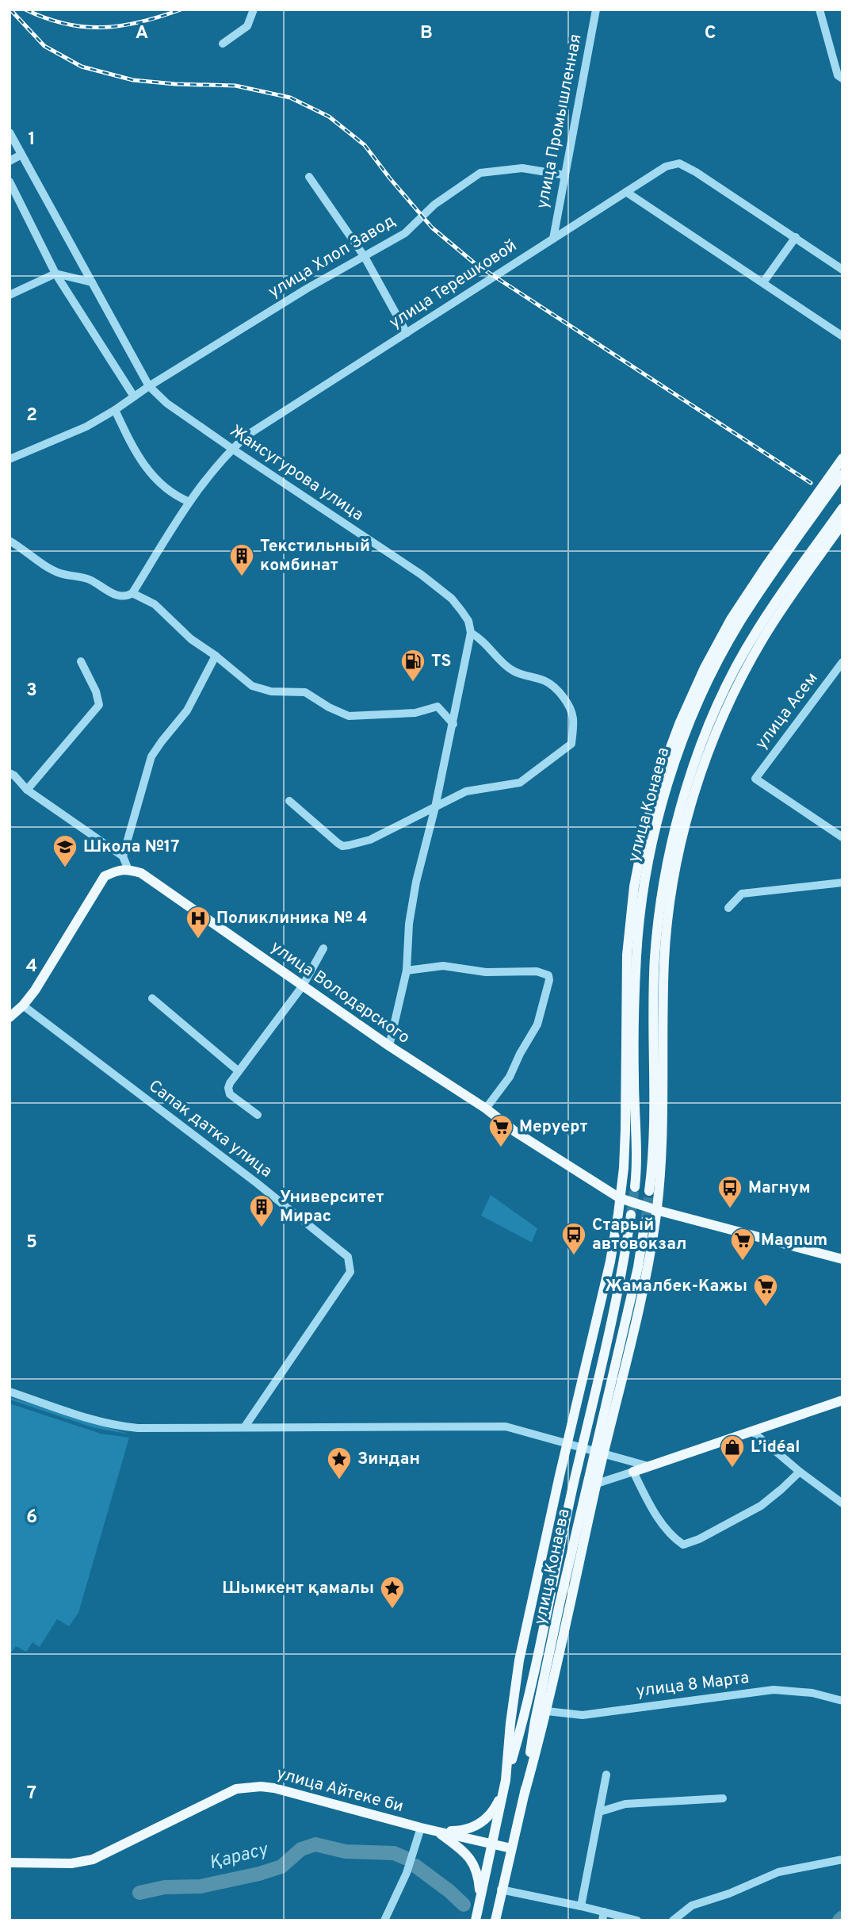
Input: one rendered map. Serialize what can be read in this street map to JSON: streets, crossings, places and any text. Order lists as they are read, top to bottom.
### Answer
{
  "streets": {
    "main road": ["улица Конаева", "улица Володарского", "улица Айтеке би"],
    "street": [
      "улица Промышленная",
      "улица Хлоп Завод",
      "улица Терешковой",
      "Жансугурова улица",
      "улица Асем",
      "Сапак датка улица",
      "улица 8 Марта"
    ]
  },
  "crossings": [
    ["улица Промышленная", "улица Хлоп Завод"],
    ["улица Промышленная", "улица Терешковой"],
    ["улица Хлоп Завод", "Жансугурова улица"],
    ["улица Терешковой", "Жансугурова улица"],
    ["улица Конаева", "улица Володарского"],
    ["улица Конаева", "улица Айтеке би"]
  ],
  "water": ["Қарасу"],
  "places": {
    "building": ["Текстильный комбинат", "Университет Мирас"],
    "fuel station": ["TS"],
    "school or university": ["Школа №17"],
    "hospital": ["Поликлиника № 4"],
    "supermarket": ["Меруерт", "Magnum", "Жамалбек-Кажы"],
    "bus stop": ["Магнум", "Старый автовокзал"],
    "shop": ["L’idéal"],
    "place": ["Зиндан", "Шымкент қамалы"]
  },
  "grid": {
    "columns": ["A", "B", "C"],
    "rows": [
      "1",
      "2",
      "3",
      "4",
      "5",
      "6",
      "7"
    ]
  }
}
